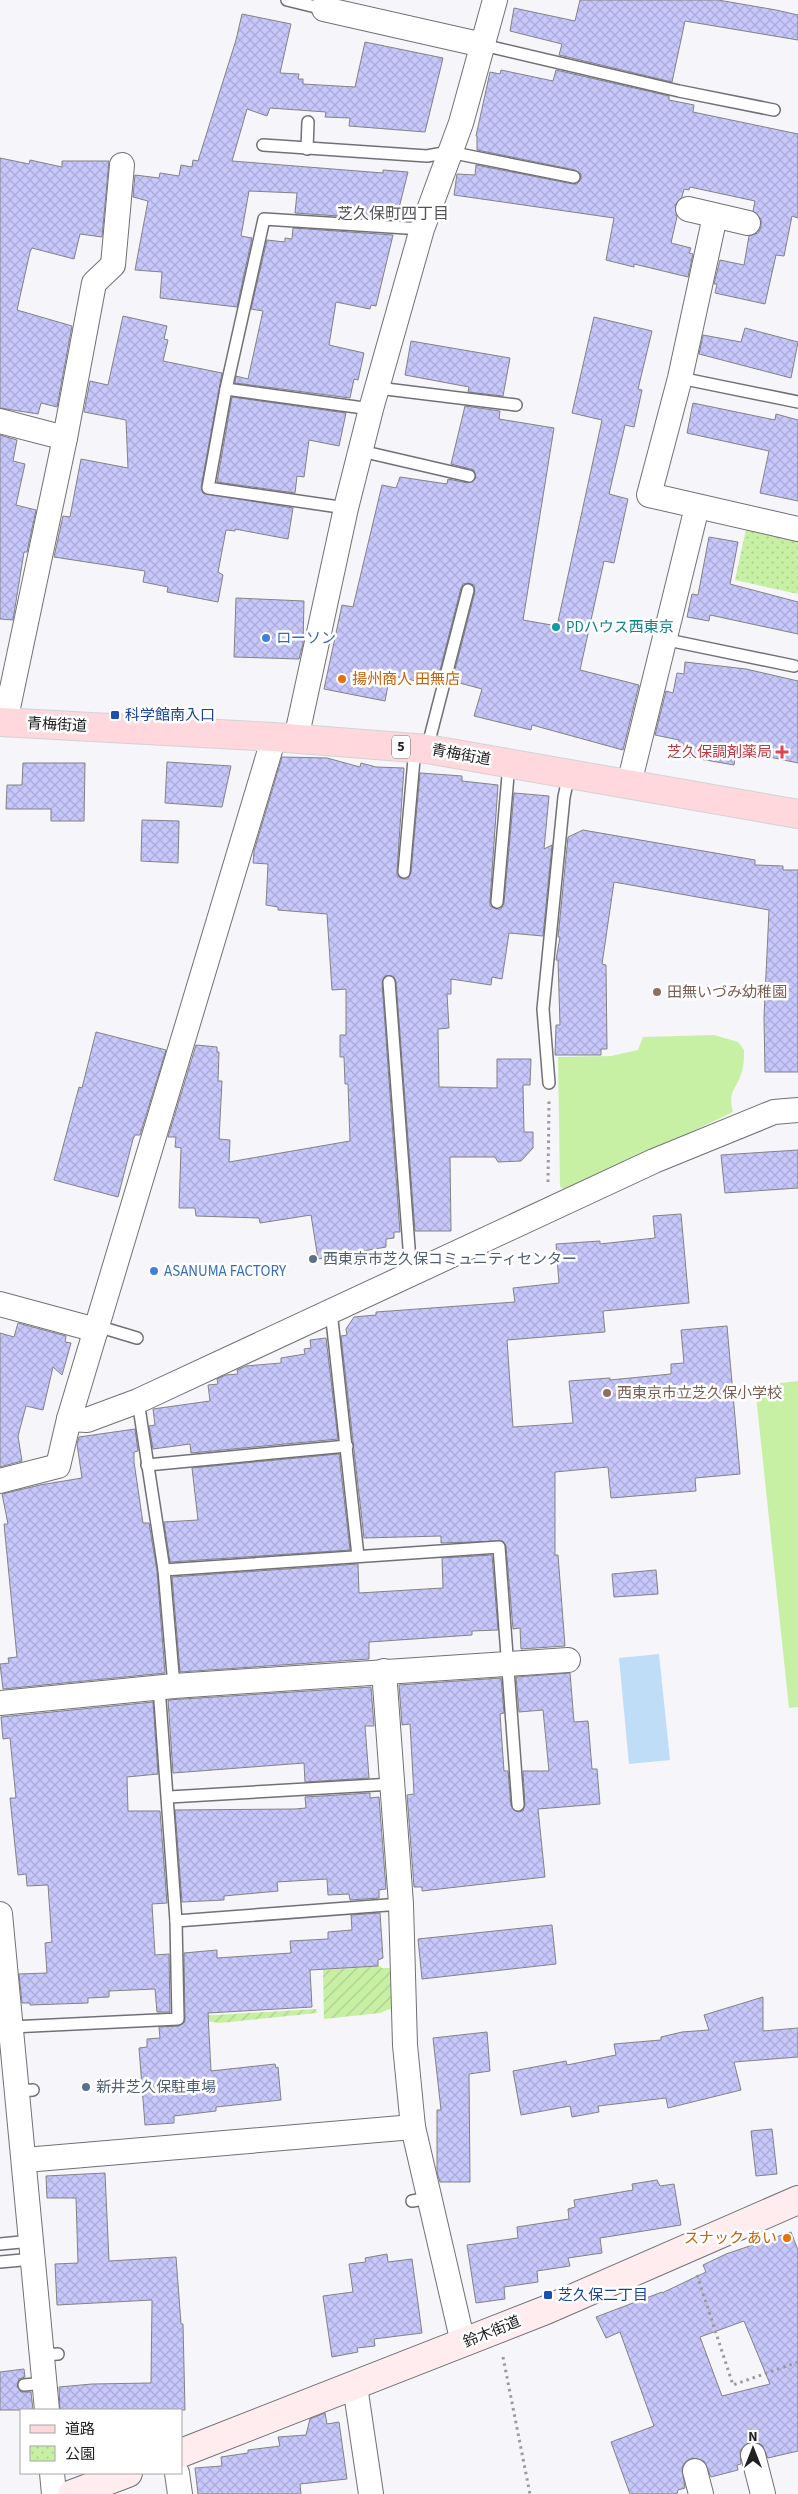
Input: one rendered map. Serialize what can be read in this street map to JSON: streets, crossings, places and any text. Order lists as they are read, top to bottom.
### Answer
{
  "streets": {
    "main road": ["青梅街道", "5", "鈴木街道"]
  },
  "districts": ["芝久保町四丁目"],
  "places": {
    "other": [
      "PDハウス西東京",
      "ローソン",
      "揚州商人 田無店",
      "田無いづみ幼稚園",
      "西東京市芝久保コミュニティセンター",
      "ASANUMA FACTORY",
      "西東京市立芝久保小学校",
      "新井芝久保駐車場",
      "スナック あい"
    ],
    "transit": ["科学館南入口", "芝久保二丁目"],
    "health": ["芝久保調剤薬局"]
  },
  "legend": ["道路", "公園"],
  "north": "top"
}
